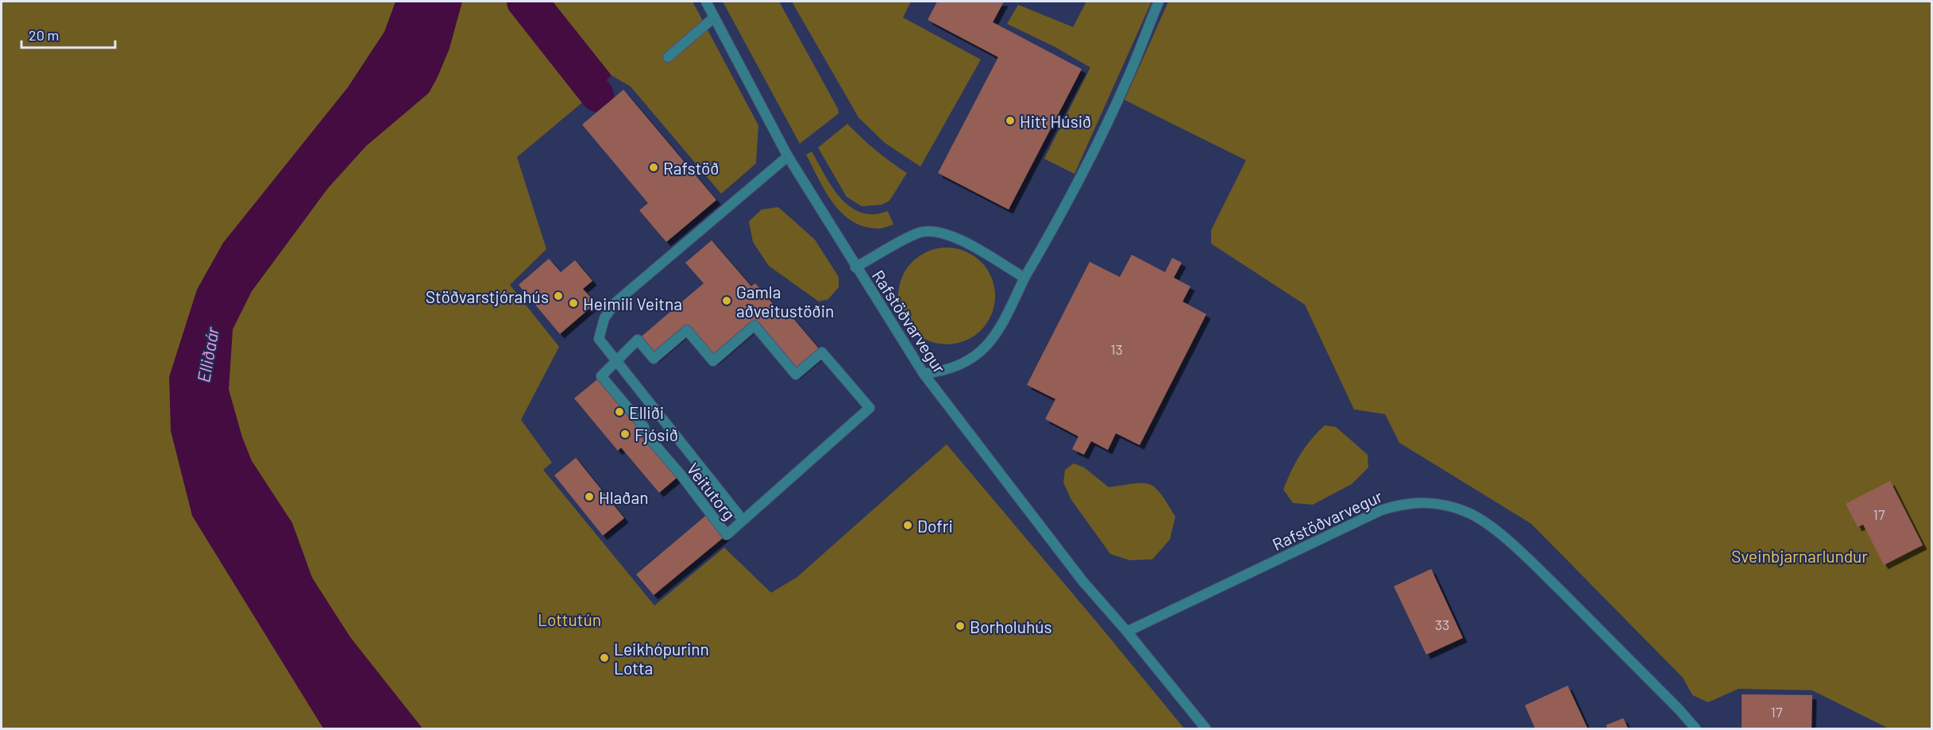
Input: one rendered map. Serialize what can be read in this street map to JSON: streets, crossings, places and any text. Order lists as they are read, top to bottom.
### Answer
{
  "streets": {
    "street": ["Rafstöðvarvegur", "Veitutorg"]
  },
  "water": ["Elliðaár"],
  "parks": ["Sveinbjarnarlundur", "Lottutún"],
  "places": [
    "Hitt Húsið",
    "Rafstöð",
    "Stöðvarstjórahús",
    "Gamla aðveitustöðin",
    "Heimili Veitna",
    "Elliði",
    "Fjósið",
    "Hlaðan",
    "Dofri",
    "Borholuhús",
    "Leikhópurinn Lotta"
  ],
  "house_numbers": [
    "13",
    "17",
    "33",
    "17"
  ],
  "scale_bar": "20 m"
}
